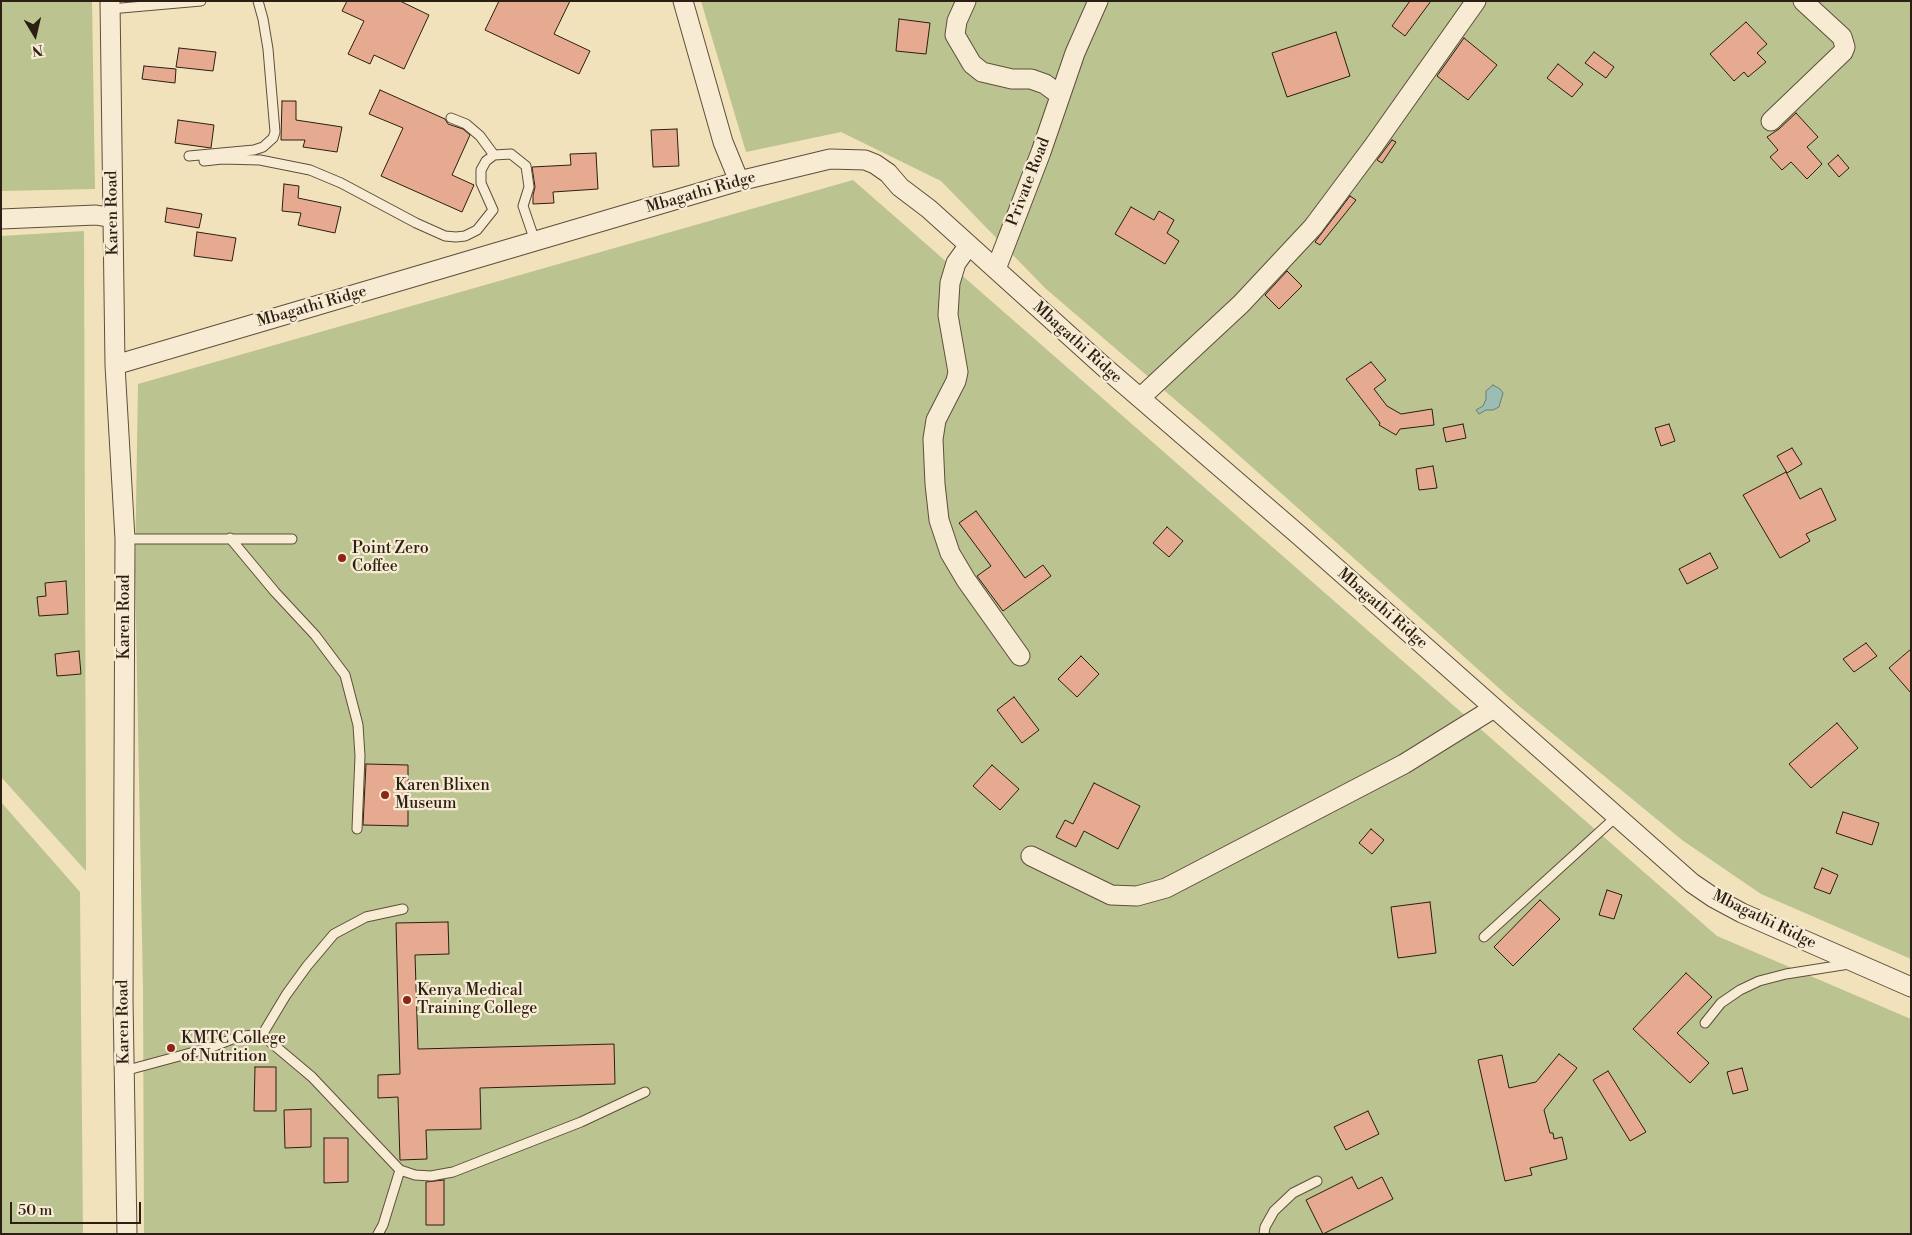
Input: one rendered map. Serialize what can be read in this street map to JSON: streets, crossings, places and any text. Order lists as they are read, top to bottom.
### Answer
{
  "streets": {
    "street": ["Private Road", "Mbagathi Ridge", "Karen Road"]
  },
  "crossings": [
    ["Private Road", "Mbagathi Ridge"],
    ["Mbagathi Ridge", "Karen Road"]
  ],
  "places": [
    "Point Zero Coffee",
    "Karen Blixen Museum",
    "Kenya Medical Training College",
    "KMTC College of Nutrition"
  ],
  "scale_bar": "50 m",
  "north": "bottom"
}
